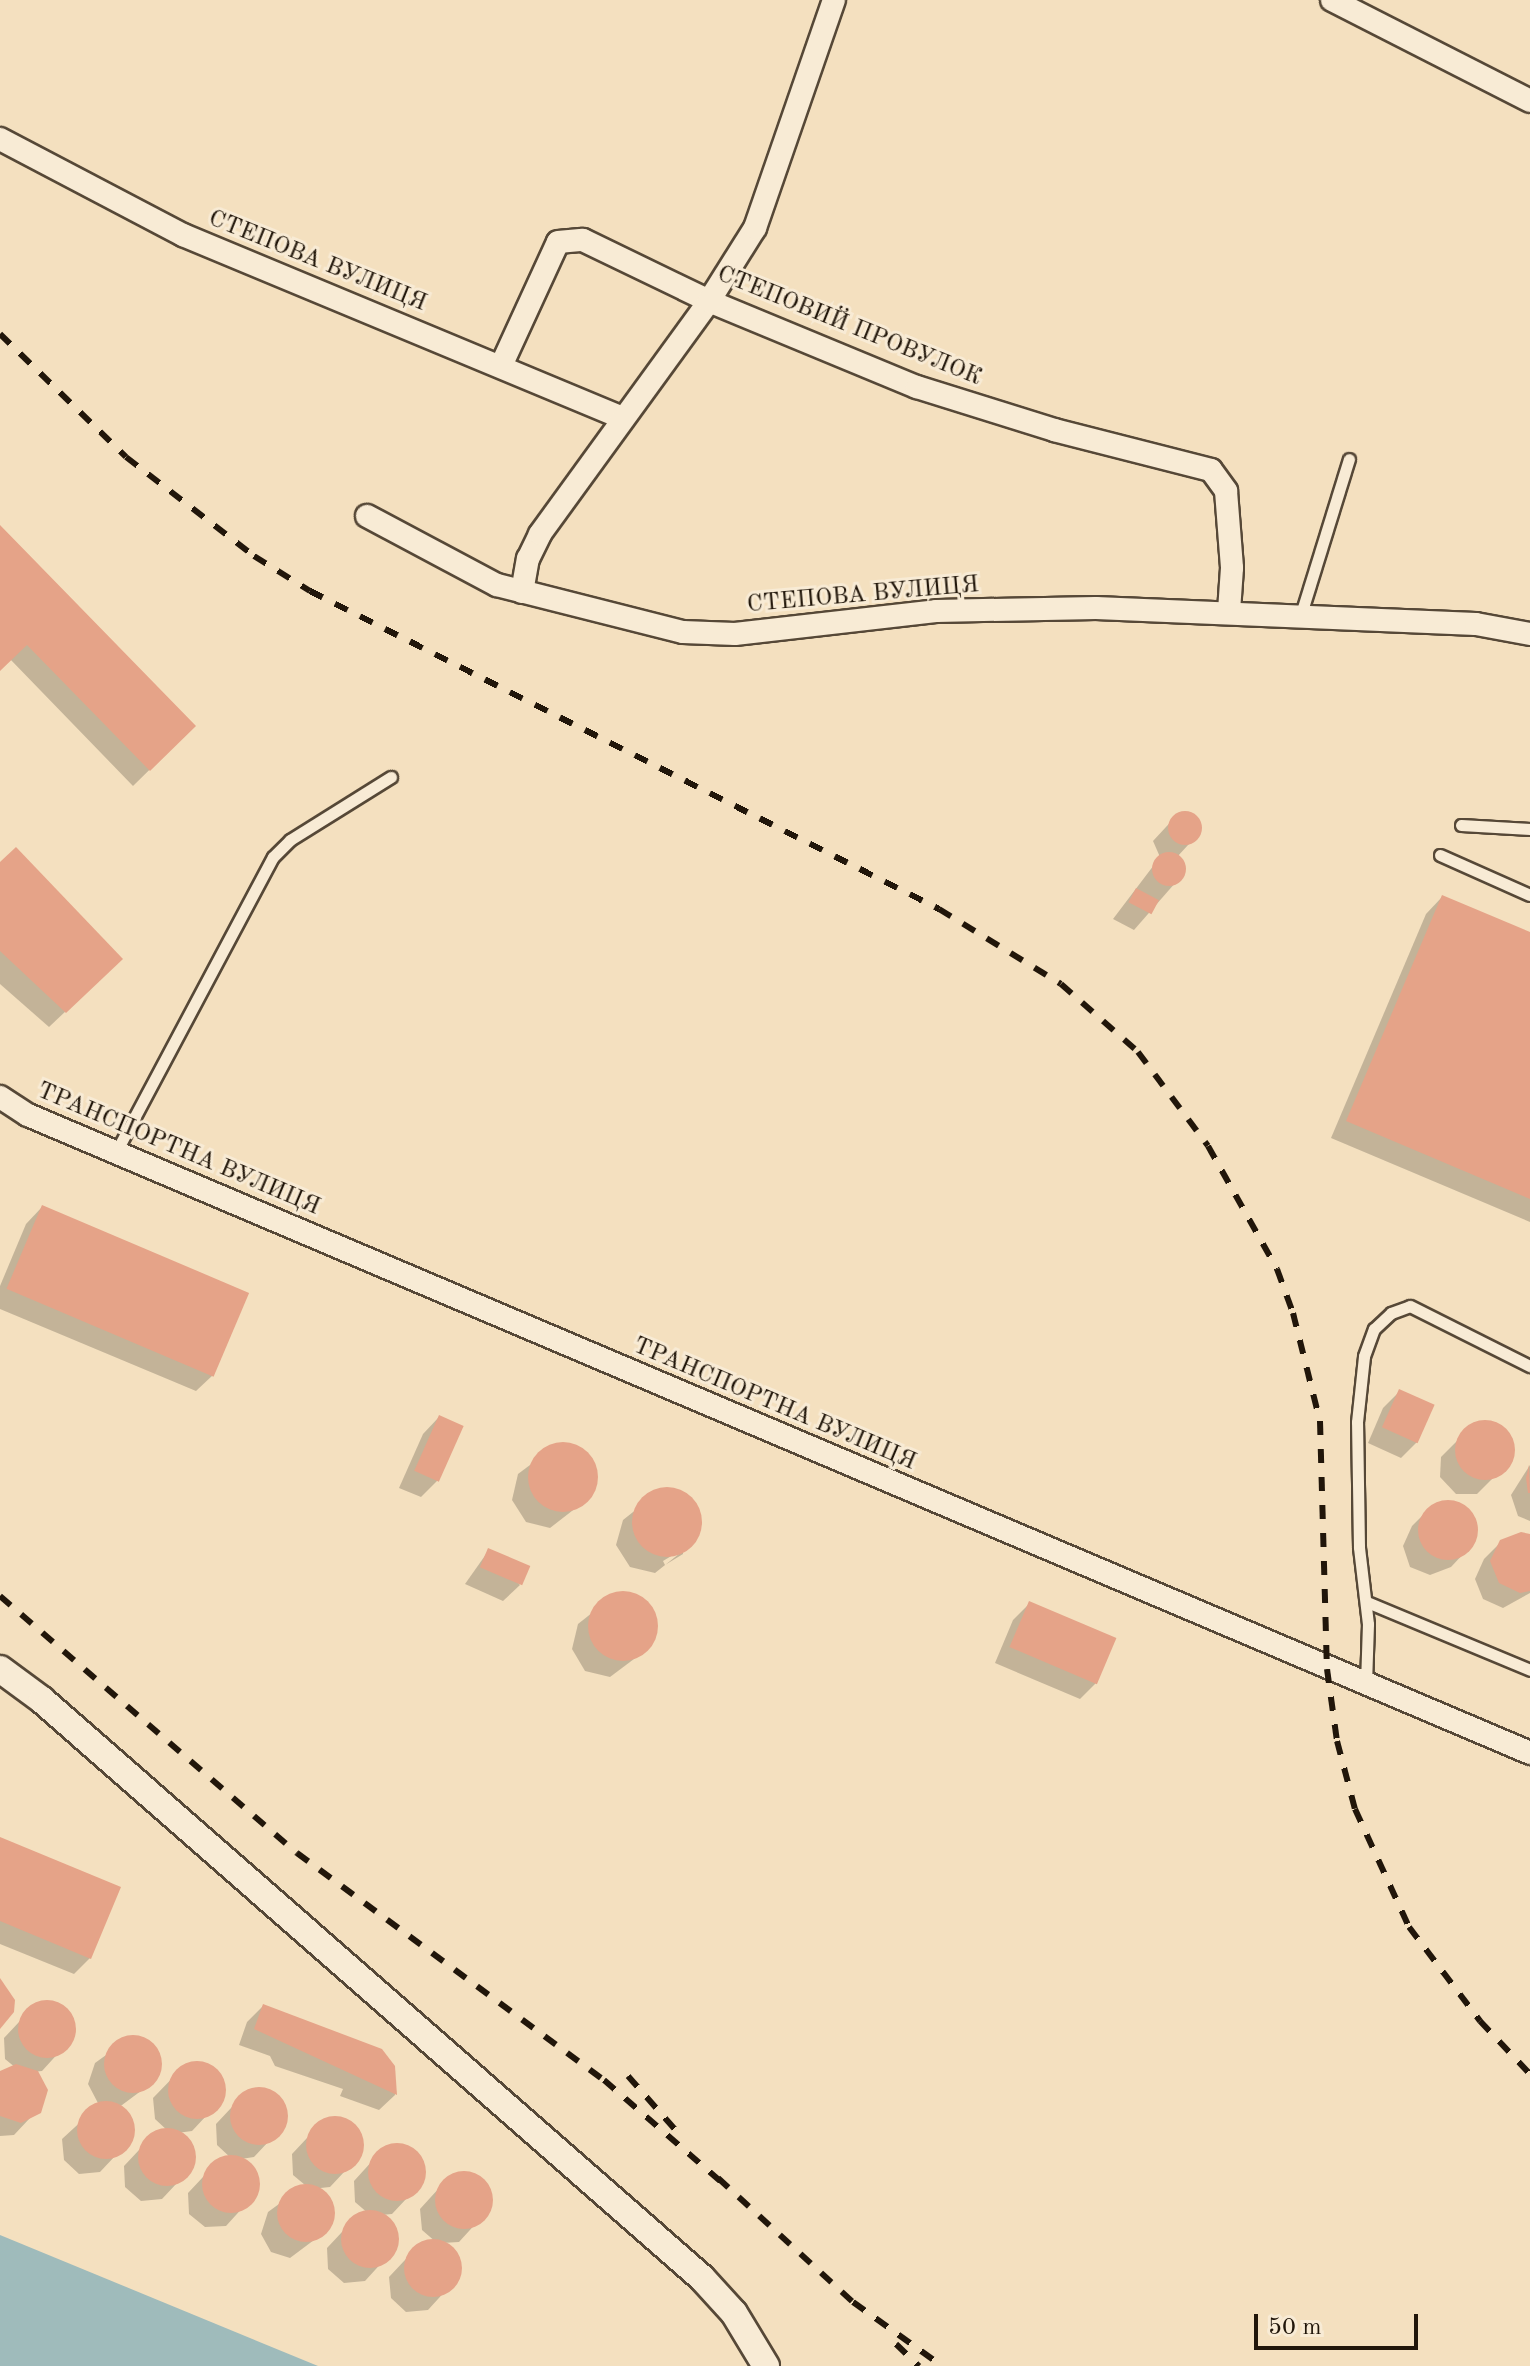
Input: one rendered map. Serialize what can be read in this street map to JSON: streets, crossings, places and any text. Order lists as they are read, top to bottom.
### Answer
{
  "streets": {
    "street": ["СТЕПОВА ВУЛИЦЯ", "СТЕПОВИЙ ПРОВУЛОК", "ТРАНСПОРТНА ВУЛИЦЯ"]
  },
  "crossings": [
    ["СТЕПОВА ВУЛИЦЯ", "СТЕПОВИЙ ПРОВУЛОК"]
  ],
  "scale_bar": "50 m"
}
